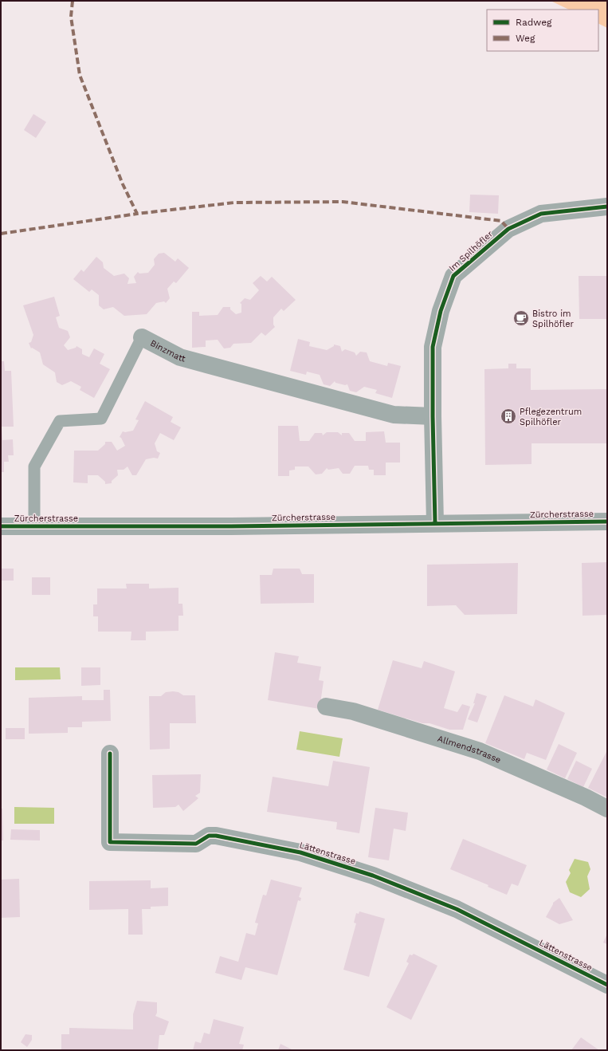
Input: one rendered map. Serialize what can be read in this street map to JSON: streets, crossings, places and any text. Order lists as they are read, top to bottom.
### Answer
{
  "streets": {
    "street": [
      "Im Spilhöfler",
      "Binzmatt",
      "Zürcherstrasse",
      "Allmendstrasse",
      "Lättenstrasse"
    ]
  },
  "crossings": [
    ["Im Spilhöfler", "Binzmatt"],
    ["Im Spilhöfler", "Zürcherstrasse"],
    ["Binzmatt", "Zürcherstrasse"]
  ],
  "places": {
    "cafe": ["Bistro im Spilhöfler"],
    "building": ["Pflegezentrum Spilhöfler"]
  },
  "legend": ["Radweg", "Weg"]
}
